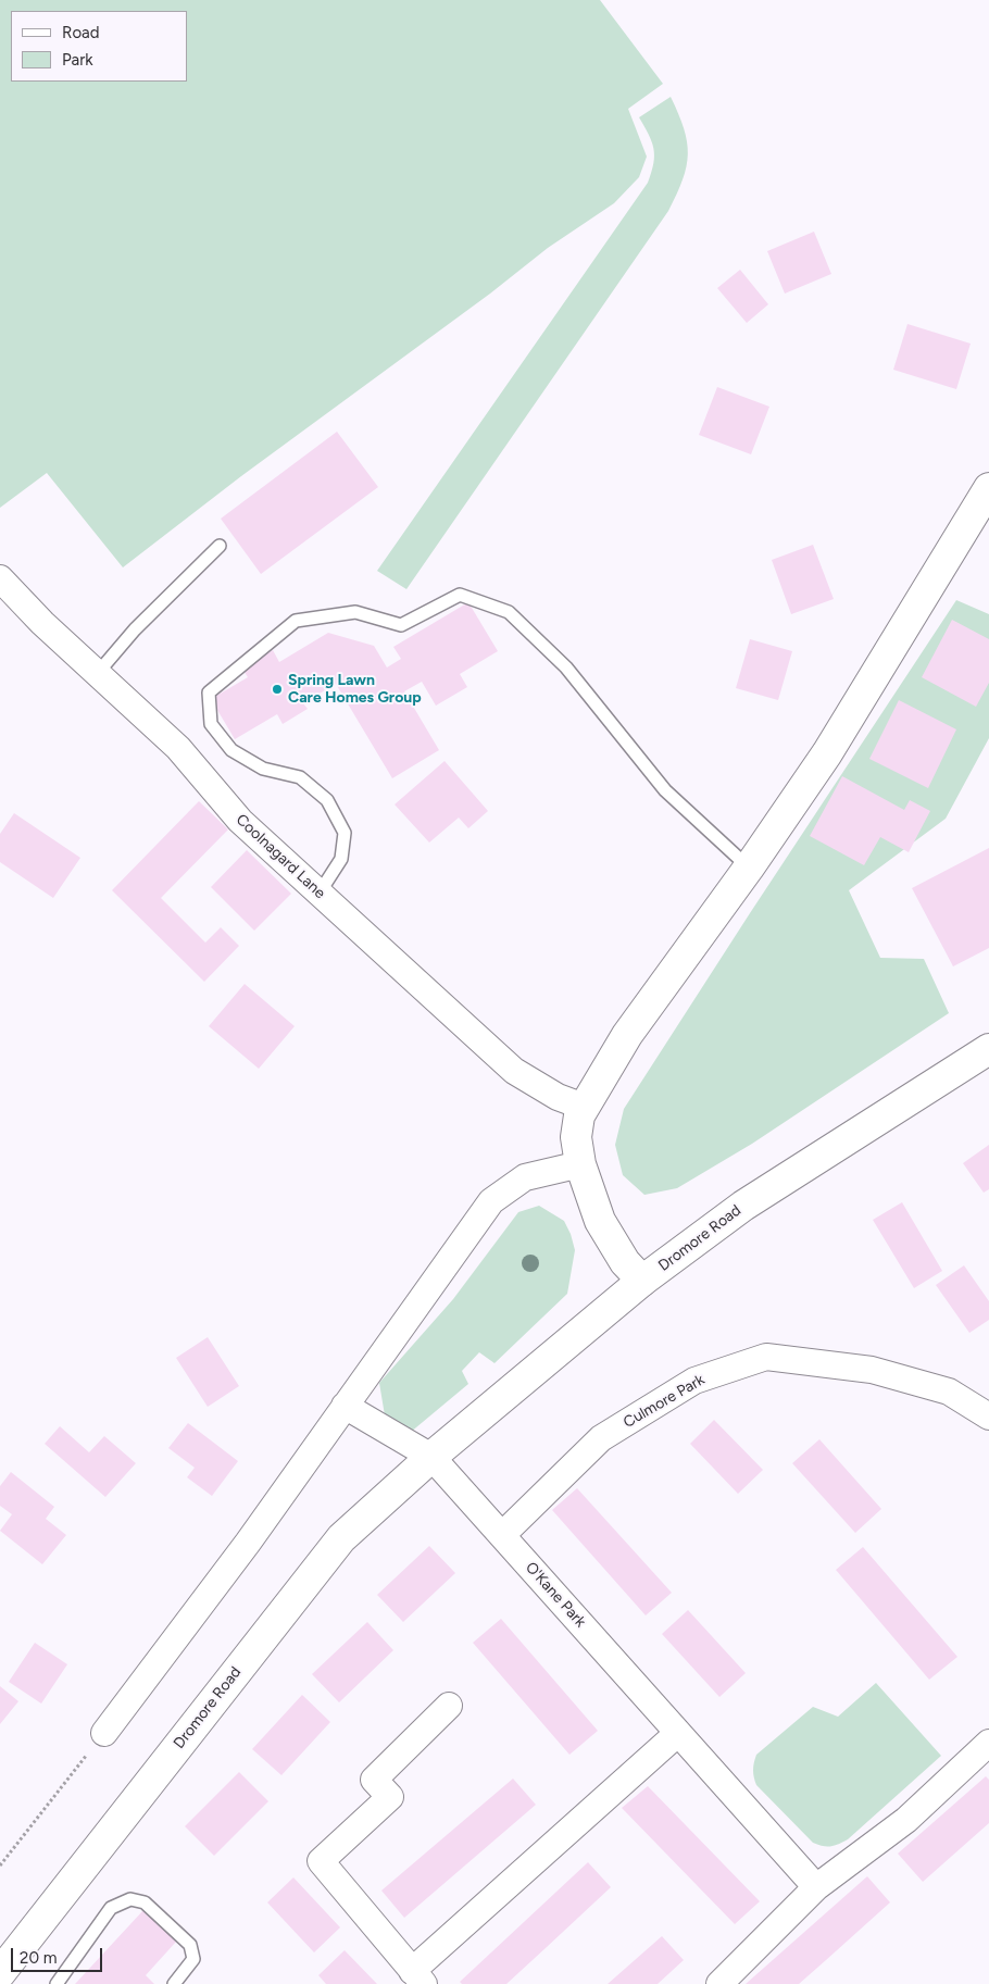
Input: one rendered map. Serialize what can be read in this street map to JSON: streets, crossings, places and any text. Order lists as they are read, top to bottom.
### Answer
{
  "streets": {
    "main road": ["Dromore Road"],
    "street": ["Coolnagard Lane", "Culmore Park", "O'Kane Park"]
  },
  "crossings": [
    ["Dromore Road", "O'Kane Park"],
    ["Culmore Park", "O'Kane Park"]
  ],
  "places": ["Spring Lawn Care Homes Group"],
  "legend": ["Road", "Park"],
  "scale_bar": "20 m"
}
